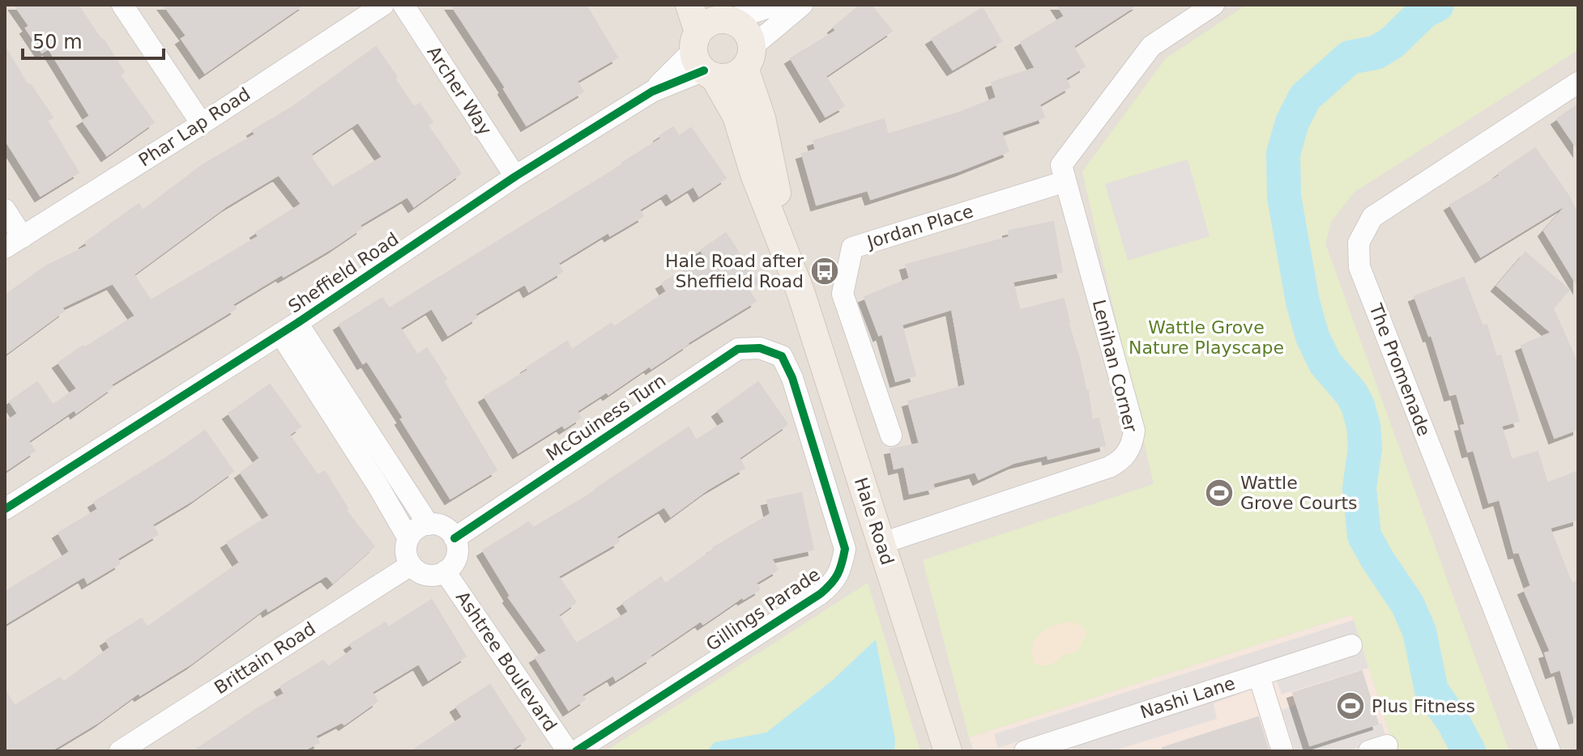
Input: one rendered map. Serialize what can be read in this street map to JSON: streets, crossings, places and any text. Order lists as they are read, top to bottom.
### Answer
{
  "streets": {
    "main road": ["Hale Road"],
    "street": [
      "Archer Way",
      "Phar Lap Road",
      "Jordan Place",
      "Sheffield Road",
      "Lenihan Corner",
      "The Promenade",
      "McGuiness Turn",
      "Gillings Parade",
      "Brittain Road",
      "Ashtree Boulevard",
      "Nashi Lane"
    ]
  },
  "crossings": [
    ["Archer Way", "Sheffield Road"],
    ["Jordan Place", "Lenihan Corner"],
    ["Sheffield Road", "Hale Road"],
    ["Lenihan Corner", "Hale Road"],
    ["McGuiness Turn", "Gillings Parade"],
    ["McGuiness Turn", "Brittain Road"],
    ["McGuiness Turn", "Ashtree Boulevard"],
    ["Brittain Road", "Ashtree Boulevard"]
  ],
  "parks": ["Wattle Grove Nature Playscape"],
  "places": {
    "bus stop": ["Hale Road after Sheffield Road"],
    "sports": ["Wattle Grove Courts", "Plus Fitness"]
  },
  "scale_bar": "50 m"
}
